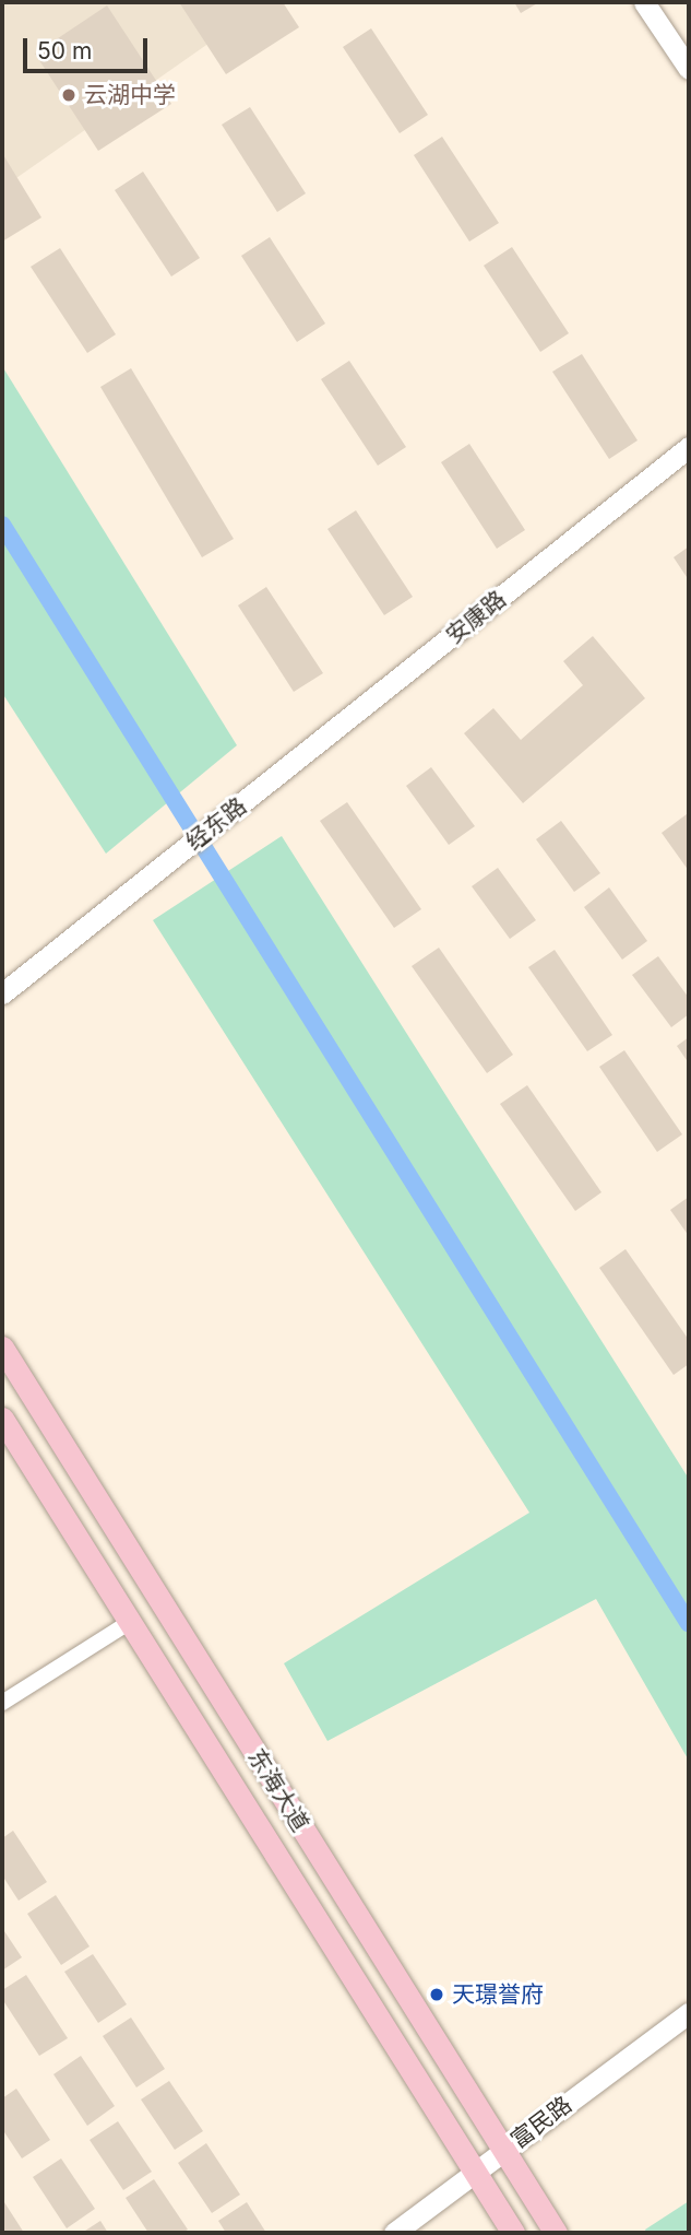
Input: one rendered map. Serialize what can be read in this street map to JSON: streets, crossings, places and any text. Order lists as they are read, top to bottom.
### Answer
{
  "streets": {
    "main road": ["东海大道"],
    "street": ["安康路", "经东路", "富民路"]
  },
  "crossings": [
    ["安康路", "经东路"],
    ["东海大道", "富民路"]
  ],
  "places": ["云湖中学", "天璟誉府"],
  "scale_bar": "50 m"
}
